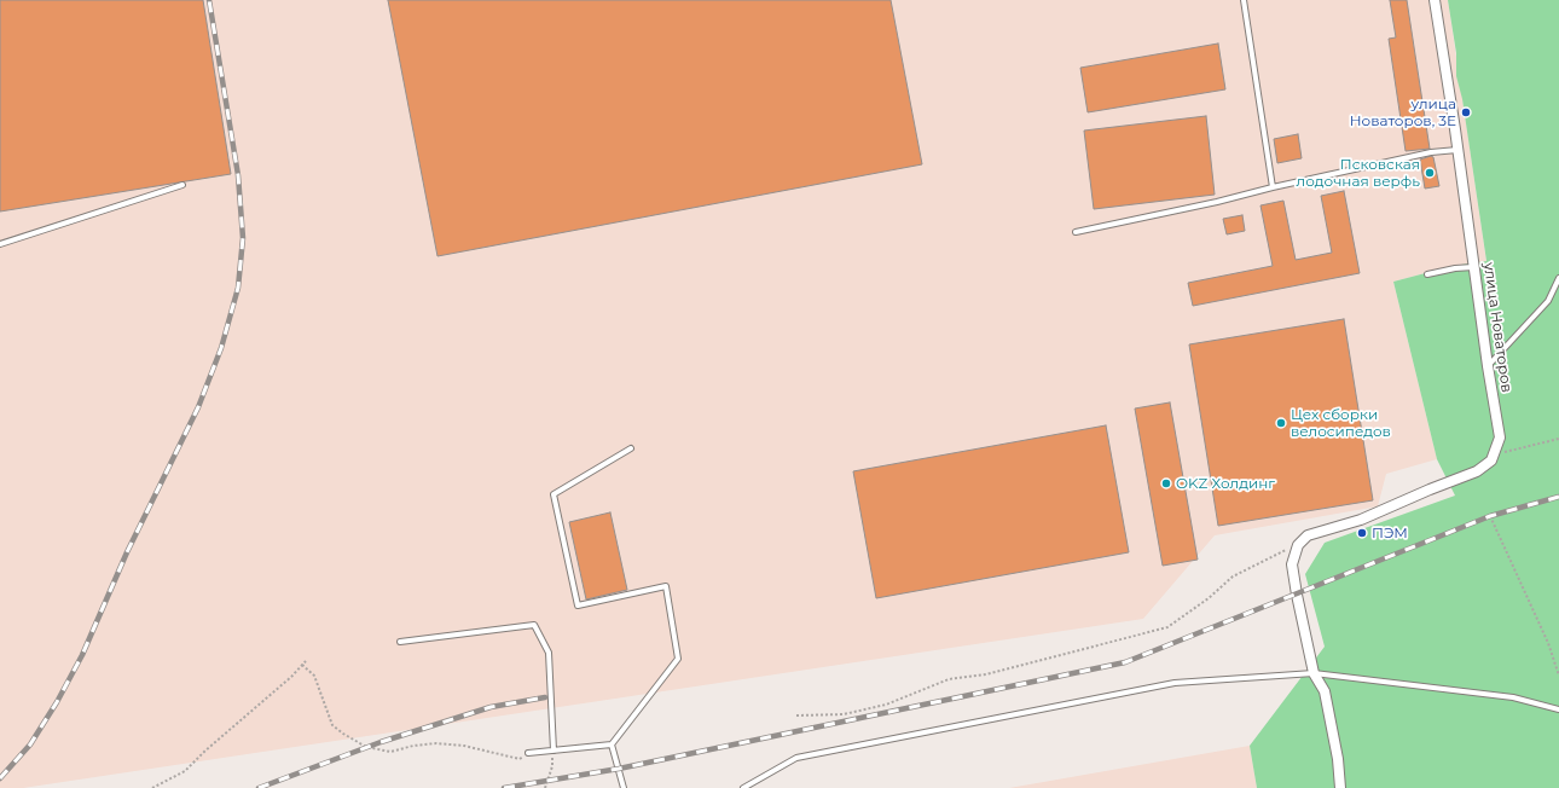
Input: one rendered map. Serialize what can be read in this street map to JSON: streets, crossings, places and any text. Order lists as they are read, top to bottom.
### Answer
{
  "streets": {
    "street": ["улица Новаторов"]
  },
  "places": [
    "улица Новаторов, 3Е",
    "Псковская лодочная верфь",
    "Цех сборки велосипедов",
    "OKZ Холдинг",
    "ПЭМ"
  ]
}
